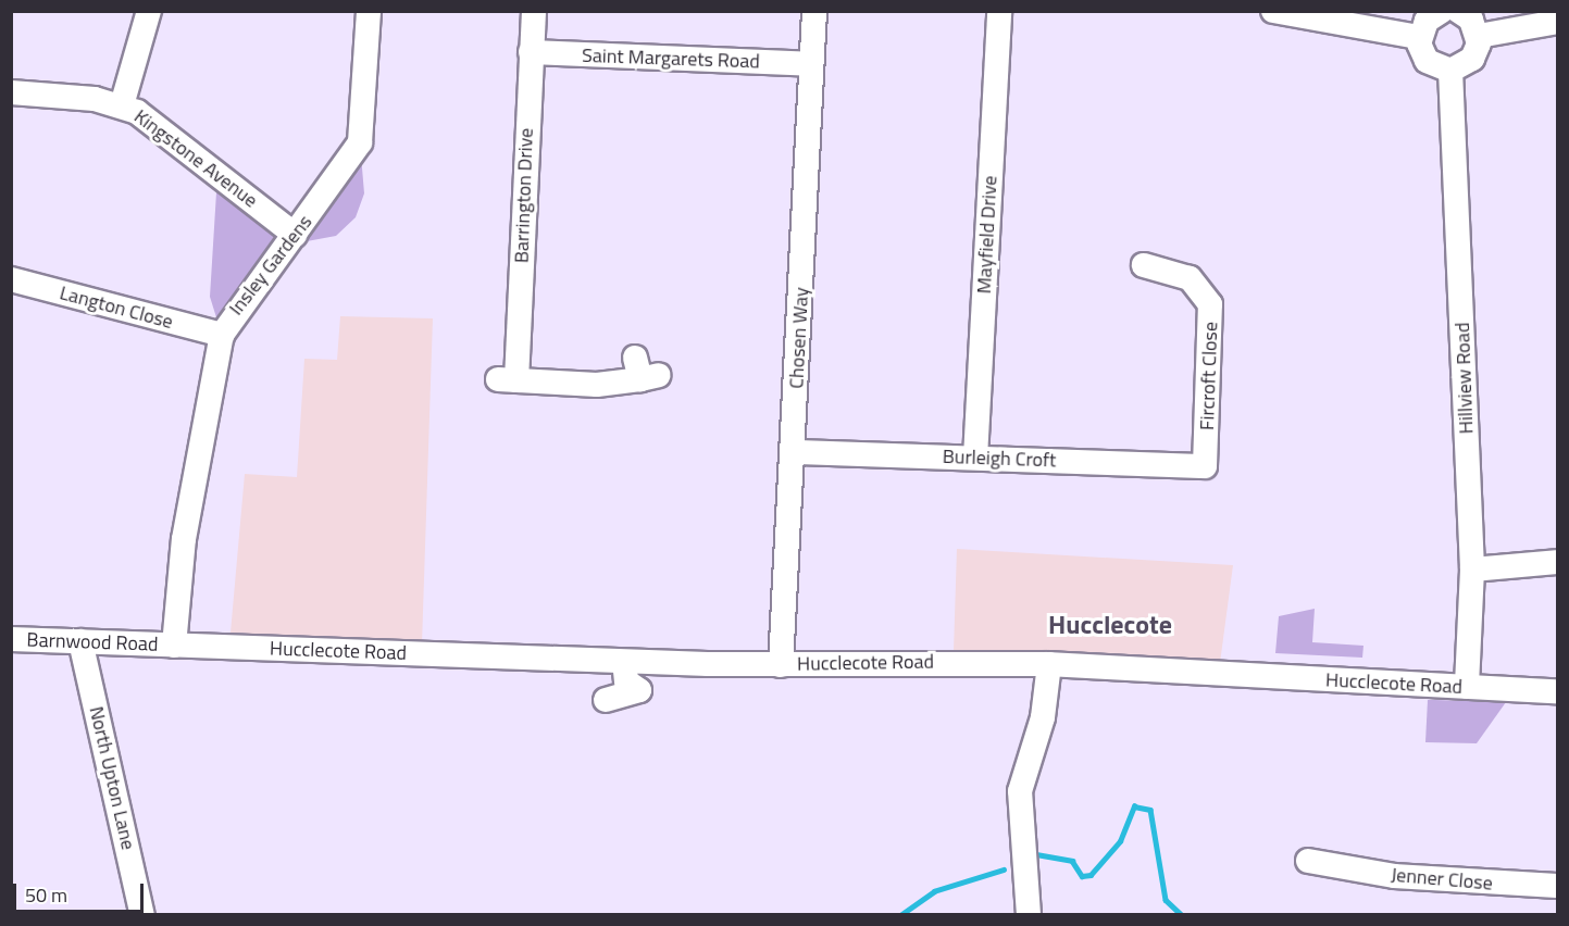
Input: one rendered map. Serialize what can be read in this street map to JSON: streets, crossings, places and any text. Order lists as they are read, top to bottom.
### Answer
{
  "streets": {
    "street": [
      "Saint Margarets Road",
      "Kingstone Avenue",
      "Barrington Drive",
      "Mayfield Drive",
      "Insley Gardens",
      "Langton Close",
      "Chosen Way",
      "Fircroft Close",
      "Hillview Road",
      "Burleigh Croft",
      "Barnwood Road",
      "Hucclecote Road",
      "North Upton Lane",
      "Jenner Close"
    ]
  },
  "crossings": [
    ["Saint Margarets Road", "Barrington Drive"],
    ["Saint Margarets Road", "Chosen Way"],
    ["Kingstone Avenue", "Insley Gardens"],
    ["Mayfield Drive", "Burleigh Croft"],
    ["Insley Gardens", "Langton Close"],
    ["Insley Gardens", "Barnwood Road"],
    ["Insley Gardens", "Hucclecote Road"],
    ["Chosen Way", "Burleigh Croft"],
    ["Chosen Way", "Hucclecote Road"],
    ["Fircroft Close", "Burleigh Croft"],
    ["Hillview Road", "Hucclecote Road"],
    ["Barnwood Road", "Hucclecote Road"],
    ["Barnwood Road", "North Upton Lane"]
  ],
  "districts": ["Hucclecote"],
  "scale_bar": "50 m"
}
